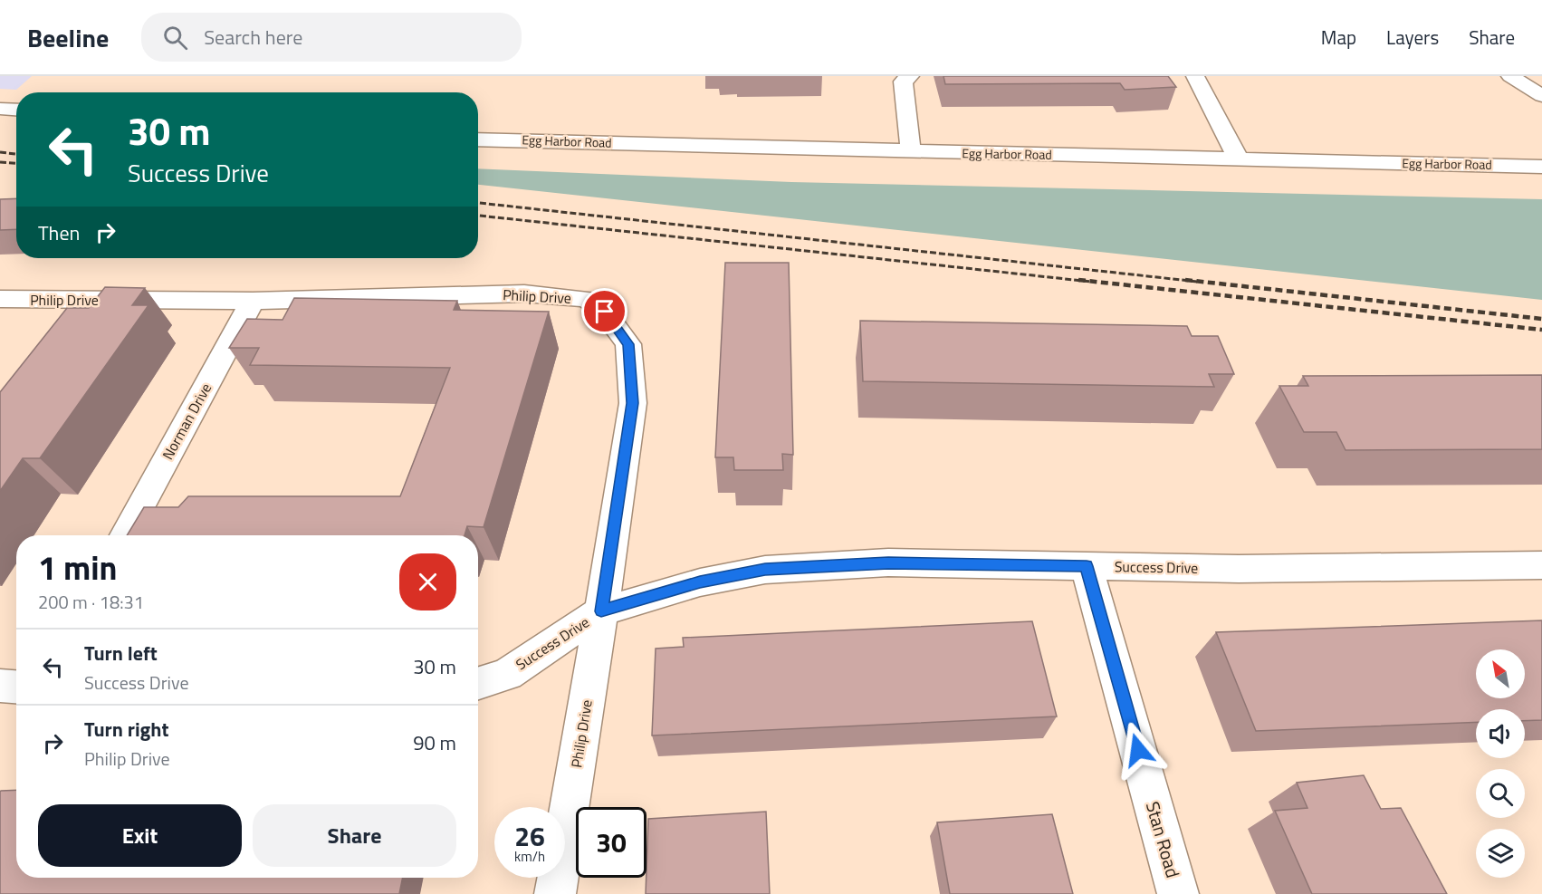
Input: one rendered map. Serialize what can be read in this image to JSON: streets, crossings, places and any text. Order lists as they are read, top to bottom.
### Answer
{
  "streets": {
    "street": [
      "Egg Harbor Road",
      "Philip Drive",
      "Norman Drive",
      "Success Drive",
      "Stan Road"
    ]
  },
  "crossings": [
    ["Philip Drive", "Norman Drive"],
    ["Philip Drive", "Success Drive"],
    ["Success Drive", "Stan Road"]
  ],
  "north": "top left",
  "page": {
    "header": "Beeline",
    "search": "Search here",
    "nav": ["Map", "Layers", "Share"],
    "turn": ["30 m", "Success Drive"],
    "then": "Then",
    "heading": ["1 min", "200 m · 18:31"],
    "list": [
      {
        "name": "Turn left",
        "note": "Success Drive",
        "value": "30 m"
      },
      {
        "name": "Turn right",
        "note": "Philip Drive",
        "value": "90 m"
      }
    ],
    "buttons": ["Exit", "Share"],
    "speed": "26 km/h",
    "limit": "30"
  }
}
